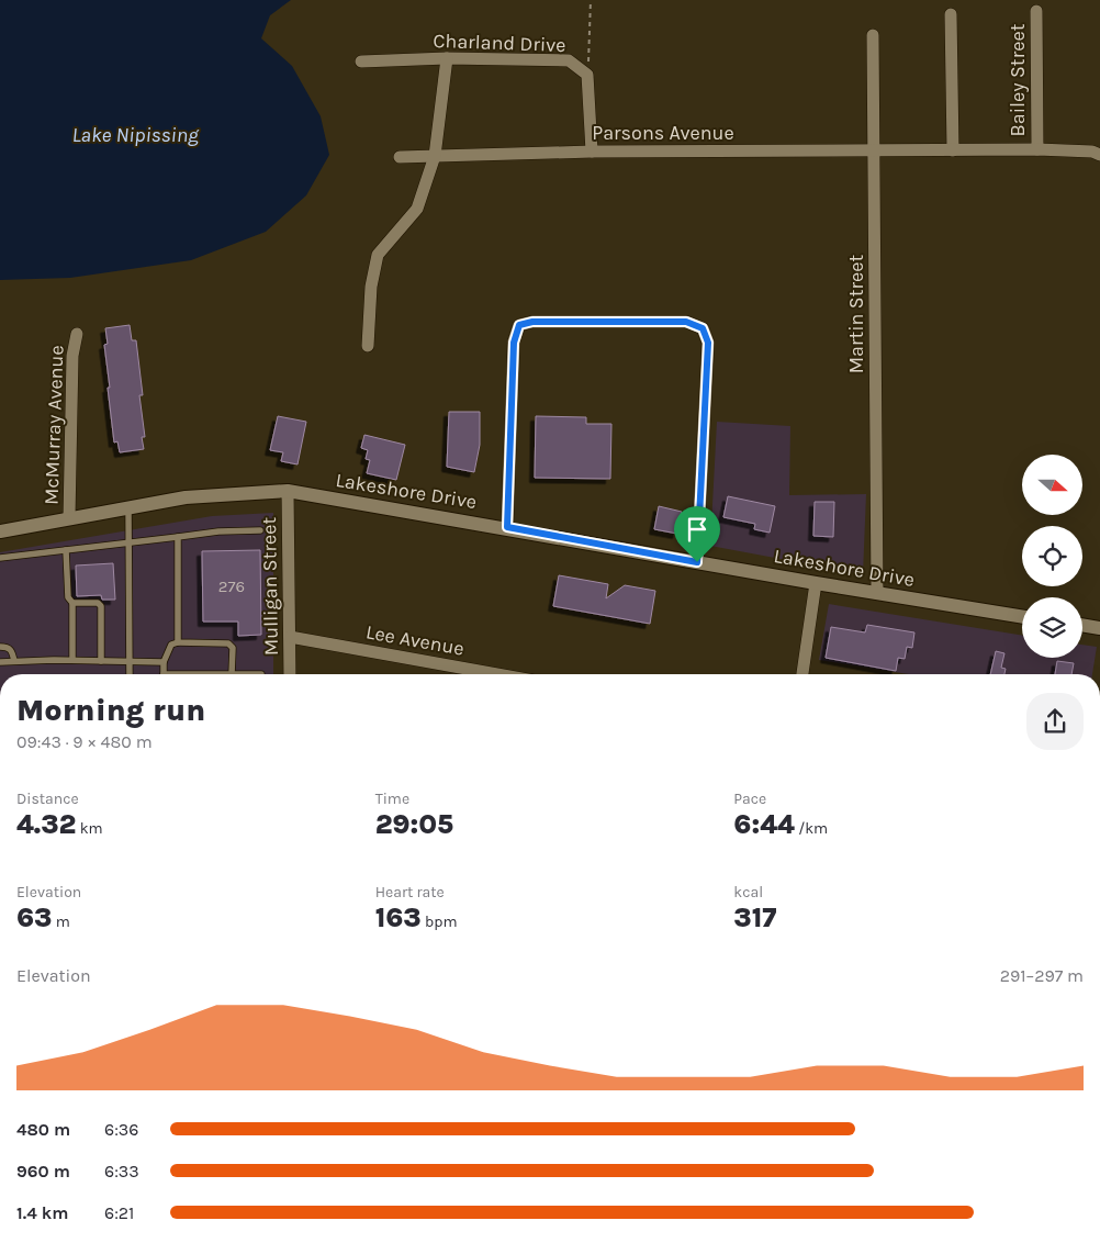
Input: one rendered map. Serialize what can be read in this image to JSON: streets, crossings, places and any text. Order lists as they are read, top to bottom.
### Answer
{
  "streets": {
    "main road": ["Lakeshore Drive"],
    "street": [
      "Charland Drive",
      "Bailey Street",
      "Parsons Avenue",
      "Martin Street",
      "McMurray Avenue",
      "Mulligan Street",
      "Lee Avenue"
    ]
  },
  "crossings": [
    ["Charland Drive", "Parsons Avenue"],
    ["Bailey Street", "Parsons Avenue"],
    ["Parsons Avenue", "Martin Street"],
    ["Martin Street", "Lakeshore Drive"],
    ["McMurray Avenue", "Lakeshore Drive"],
    ["Lakeshore Drive", "Mulligan Street"],
    ["Mulligan Street", "Lee Avenue"]
  ],
  "water": ["Lake Nipissing"],
  "house_numbers": ["276"],
  "north": "right",
  "page": {
    "heading": ["Morning run", "09:43 · 9 × 480 m"],
    "stats": [
      ["Distance", "4.32 km"],
      ["Time", "29:05"],
      ["Pace", "6:44 /km"],
      ["Elevation", "63 m"],
      ["Heart rate", "163 bpm"],
      ["kcal", "317"]
    ],
    "chart": ["Elevation", "291–297 m"],
    "list": [
      {
        "name": "480 m",
        "note": "6:36"
      },
      {
        "name": "960 m",
        "note": "6:33"
      },
      {
        "name": "1.4 km",
        "note": "6:21"
      }
    ]
  }
}
